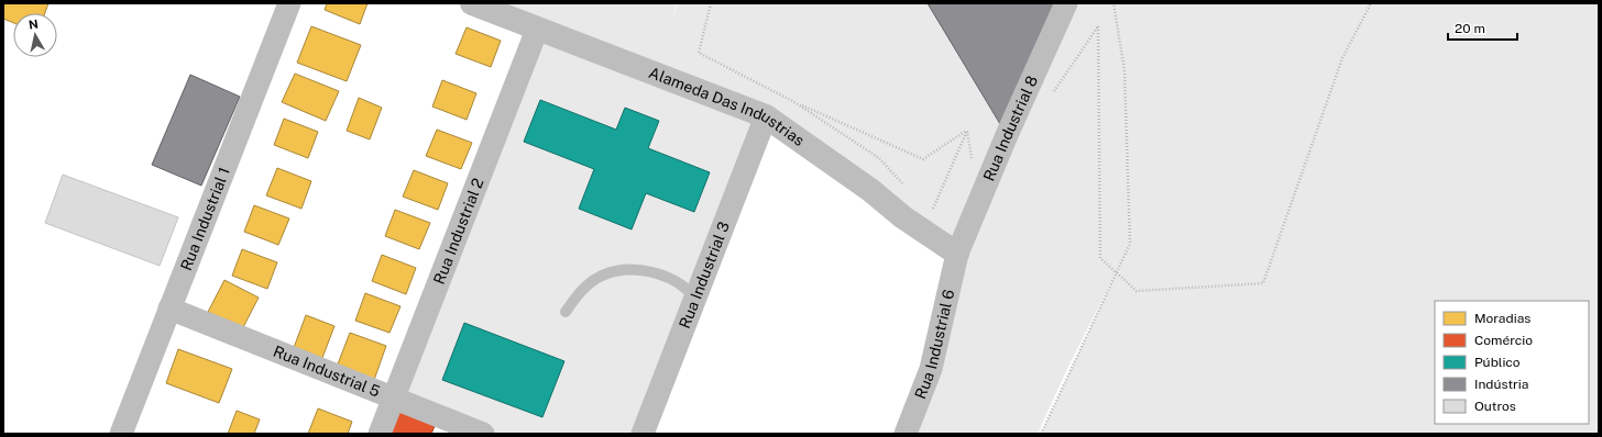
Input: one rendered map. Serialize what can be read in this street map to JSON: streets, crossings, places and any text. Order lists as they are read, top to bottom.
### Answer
{
  "streets": {
    "street": [
      "Alameda Das Industrias",
      "Rua Industrial 8",
      "Rua Industrial 1",
      "Rua Industrial 2",
      "Rua Industrial 3",
      "Rua Industrial 6",
      "Rua Industrial 5"
    ]
  },
  "crossings": [
    ["Alameda Das Industrias", "Rua Industrial 8"],
    ["Alameda Das Industrias", "Rua Industrial 2"],
    ["Alameda Das Industrias", "Rua Industrial 3"],
    ["Alameda Das Industrias", "Rua Industrial 6"],
    ["Rua Industrial 8", "Rua Industrial 6"],
    ["Rua Industrial 1", "Rua Industrial 5"],
    ["Rua Industrial 2", "Rua Industrial 5"]
  ],
  "legend": [
    "Moradias",
    "Comércio",
    "Público",
    "Indústria",
    "Outros"
  ],
  "scale_bar": "20 m",
  "north": "top"
}
